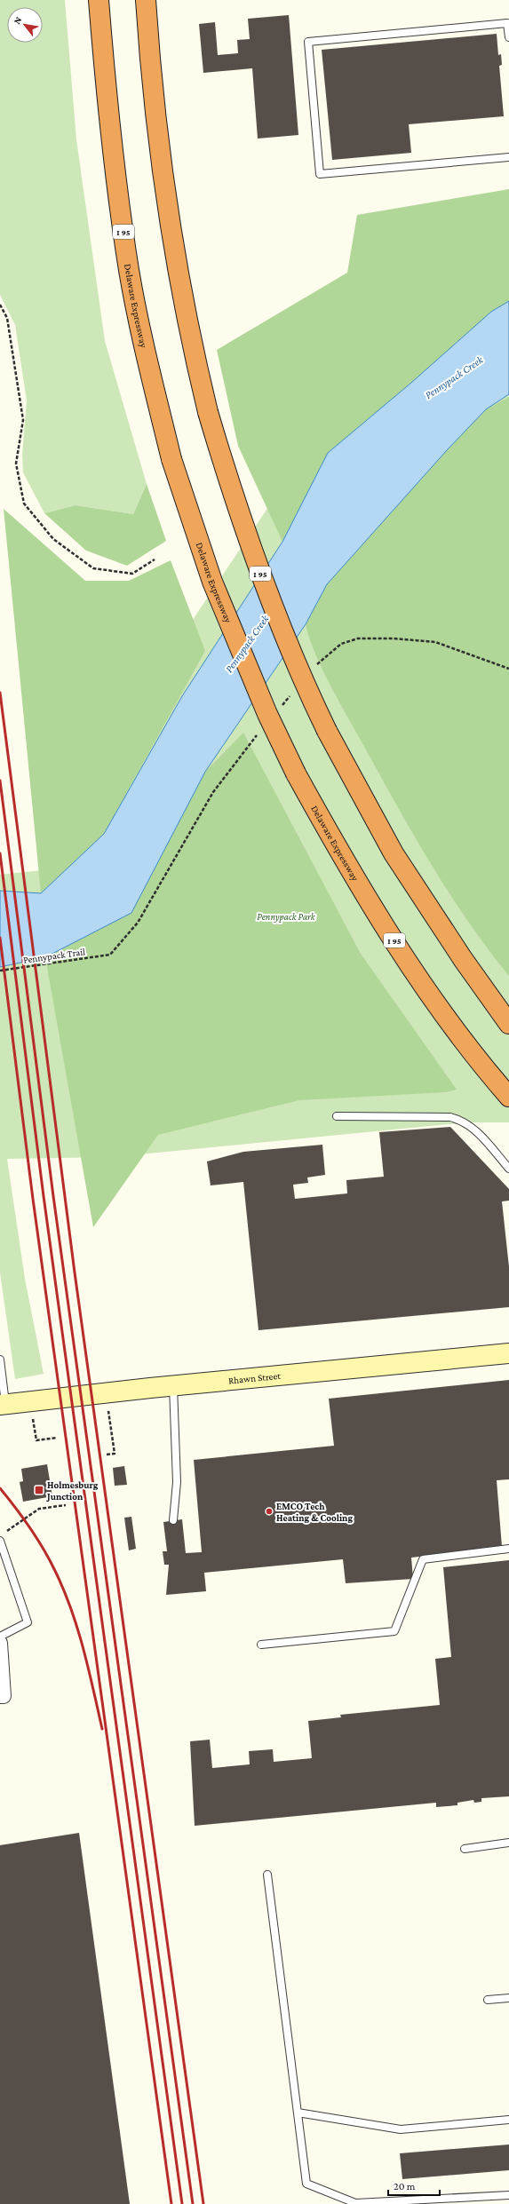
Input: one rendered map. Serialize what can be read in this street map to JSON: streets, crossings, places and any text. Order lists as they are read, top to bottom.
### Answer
{
  "streets": {
    "highway": ["I 95", "Delaware Expressway"],
    "main road": ["Rhawn Street"],
    "path": ["Pennypack Trail"]
  },
  "water": ["Pennypack Creek"],
  "parks": ["Pennypack Park"],
  "places": {
    "transit": ["Holmesburg Junction"],
    "other": ["EMCO Tech Heating & Cooling"]
  },
  "scale_bar": "20 m",
  "north": "top left"
}
